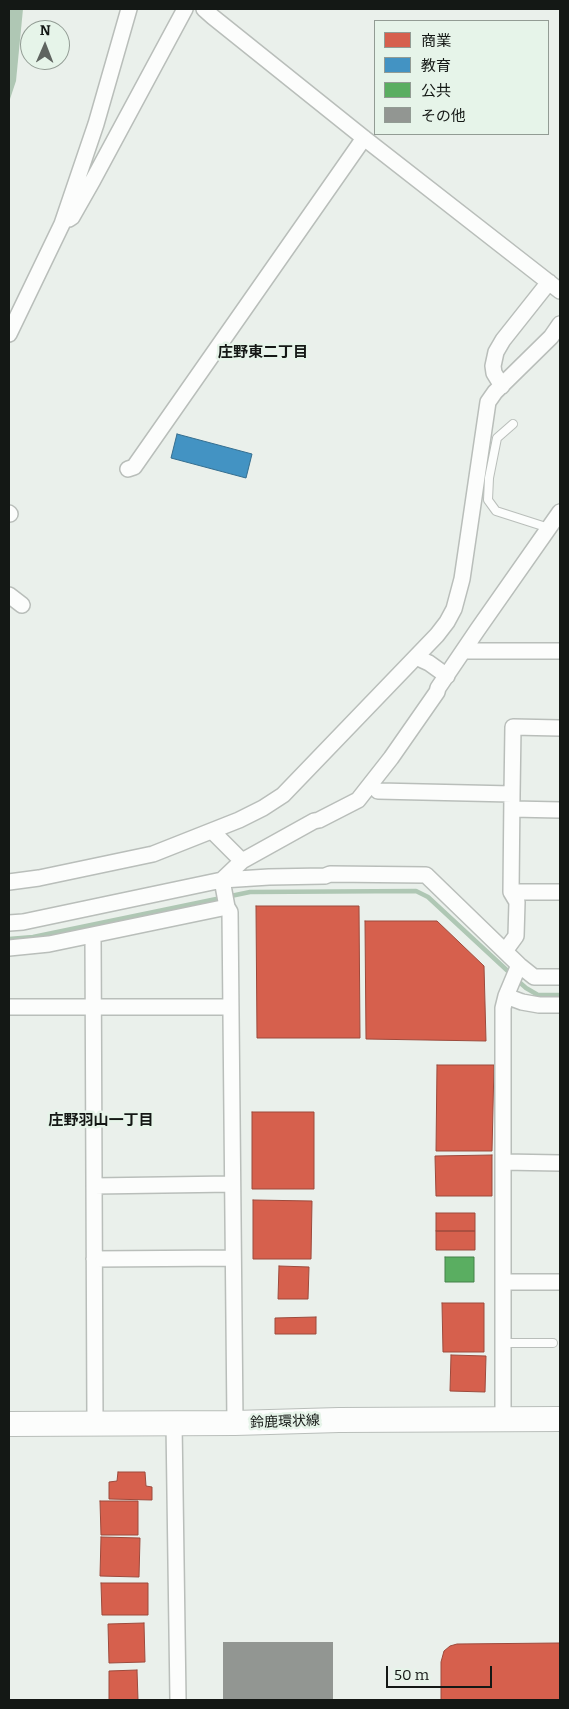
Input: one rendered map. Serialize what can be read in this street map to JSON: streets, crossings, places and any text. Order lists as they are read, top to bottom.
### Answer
{
  "streets": {
    "main road": ["鈴鹿環状線"]
  },
  "districts": ["庄野東二丁目", "庄野羽山一丁目"],
  "legend": [
    "商業",
    "教育",
    "公共",
    "その他"
  ],
  "scale_bar": "50 m",
  "north": "top"
}
